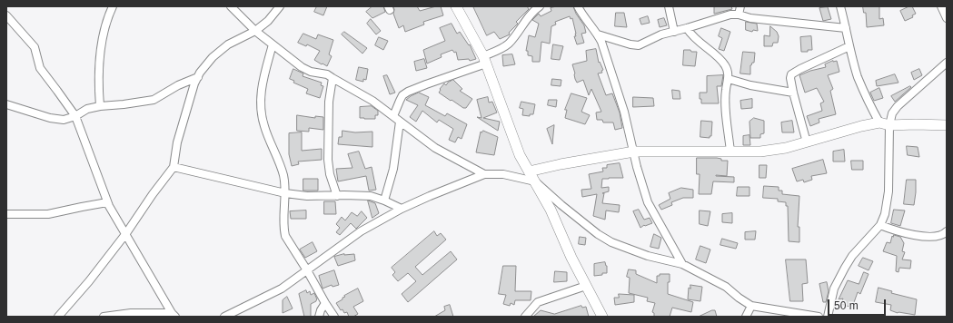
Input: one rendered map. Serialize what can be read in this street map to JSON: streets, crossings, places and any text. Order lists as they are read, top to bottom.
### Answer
{
  "scale_bar": "50 m"
}
